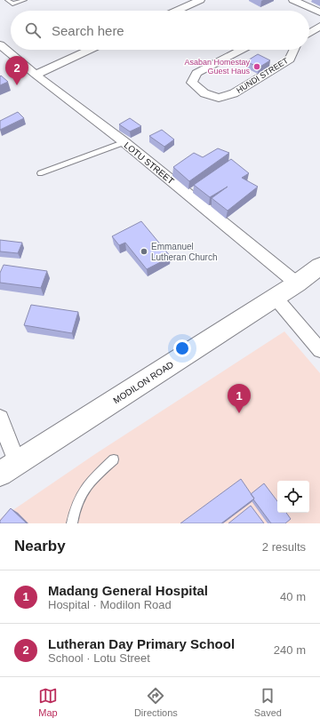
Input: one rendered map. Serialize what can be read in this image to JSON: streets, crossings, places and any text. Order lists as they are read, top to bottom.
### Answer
{
  "streets": {
    "main road": ["MODILON ROAD"],
    "street": ["HUNDI STREET", "LOTU STREET"]
  },
  "crossings": [
    ["LOTU STREET", "MODILON ROAD"]
  ],
  "places": ["Asaban Homestay Guest Haus", "Emmanuel Lutheran Church"],
  "page": {
    "search": "Search here",
    "pins": ["2", "1"],
    "heading": ["Nearby", "2 results"],
    "list": [
      {
        "mark": "1",
        "name": "Madang General Hospital",
        "note": "Hospital · Modilon Road",
        "value": "40 m"
      },
      {
        "mark": "2",
        "name": "Lutheran Day Primary School",
        "note": "School · Lotu Street",
        "value": "240 m"
      }
    ],
    "nav": ["Map", "Directions", "Saved"]
  }
}
